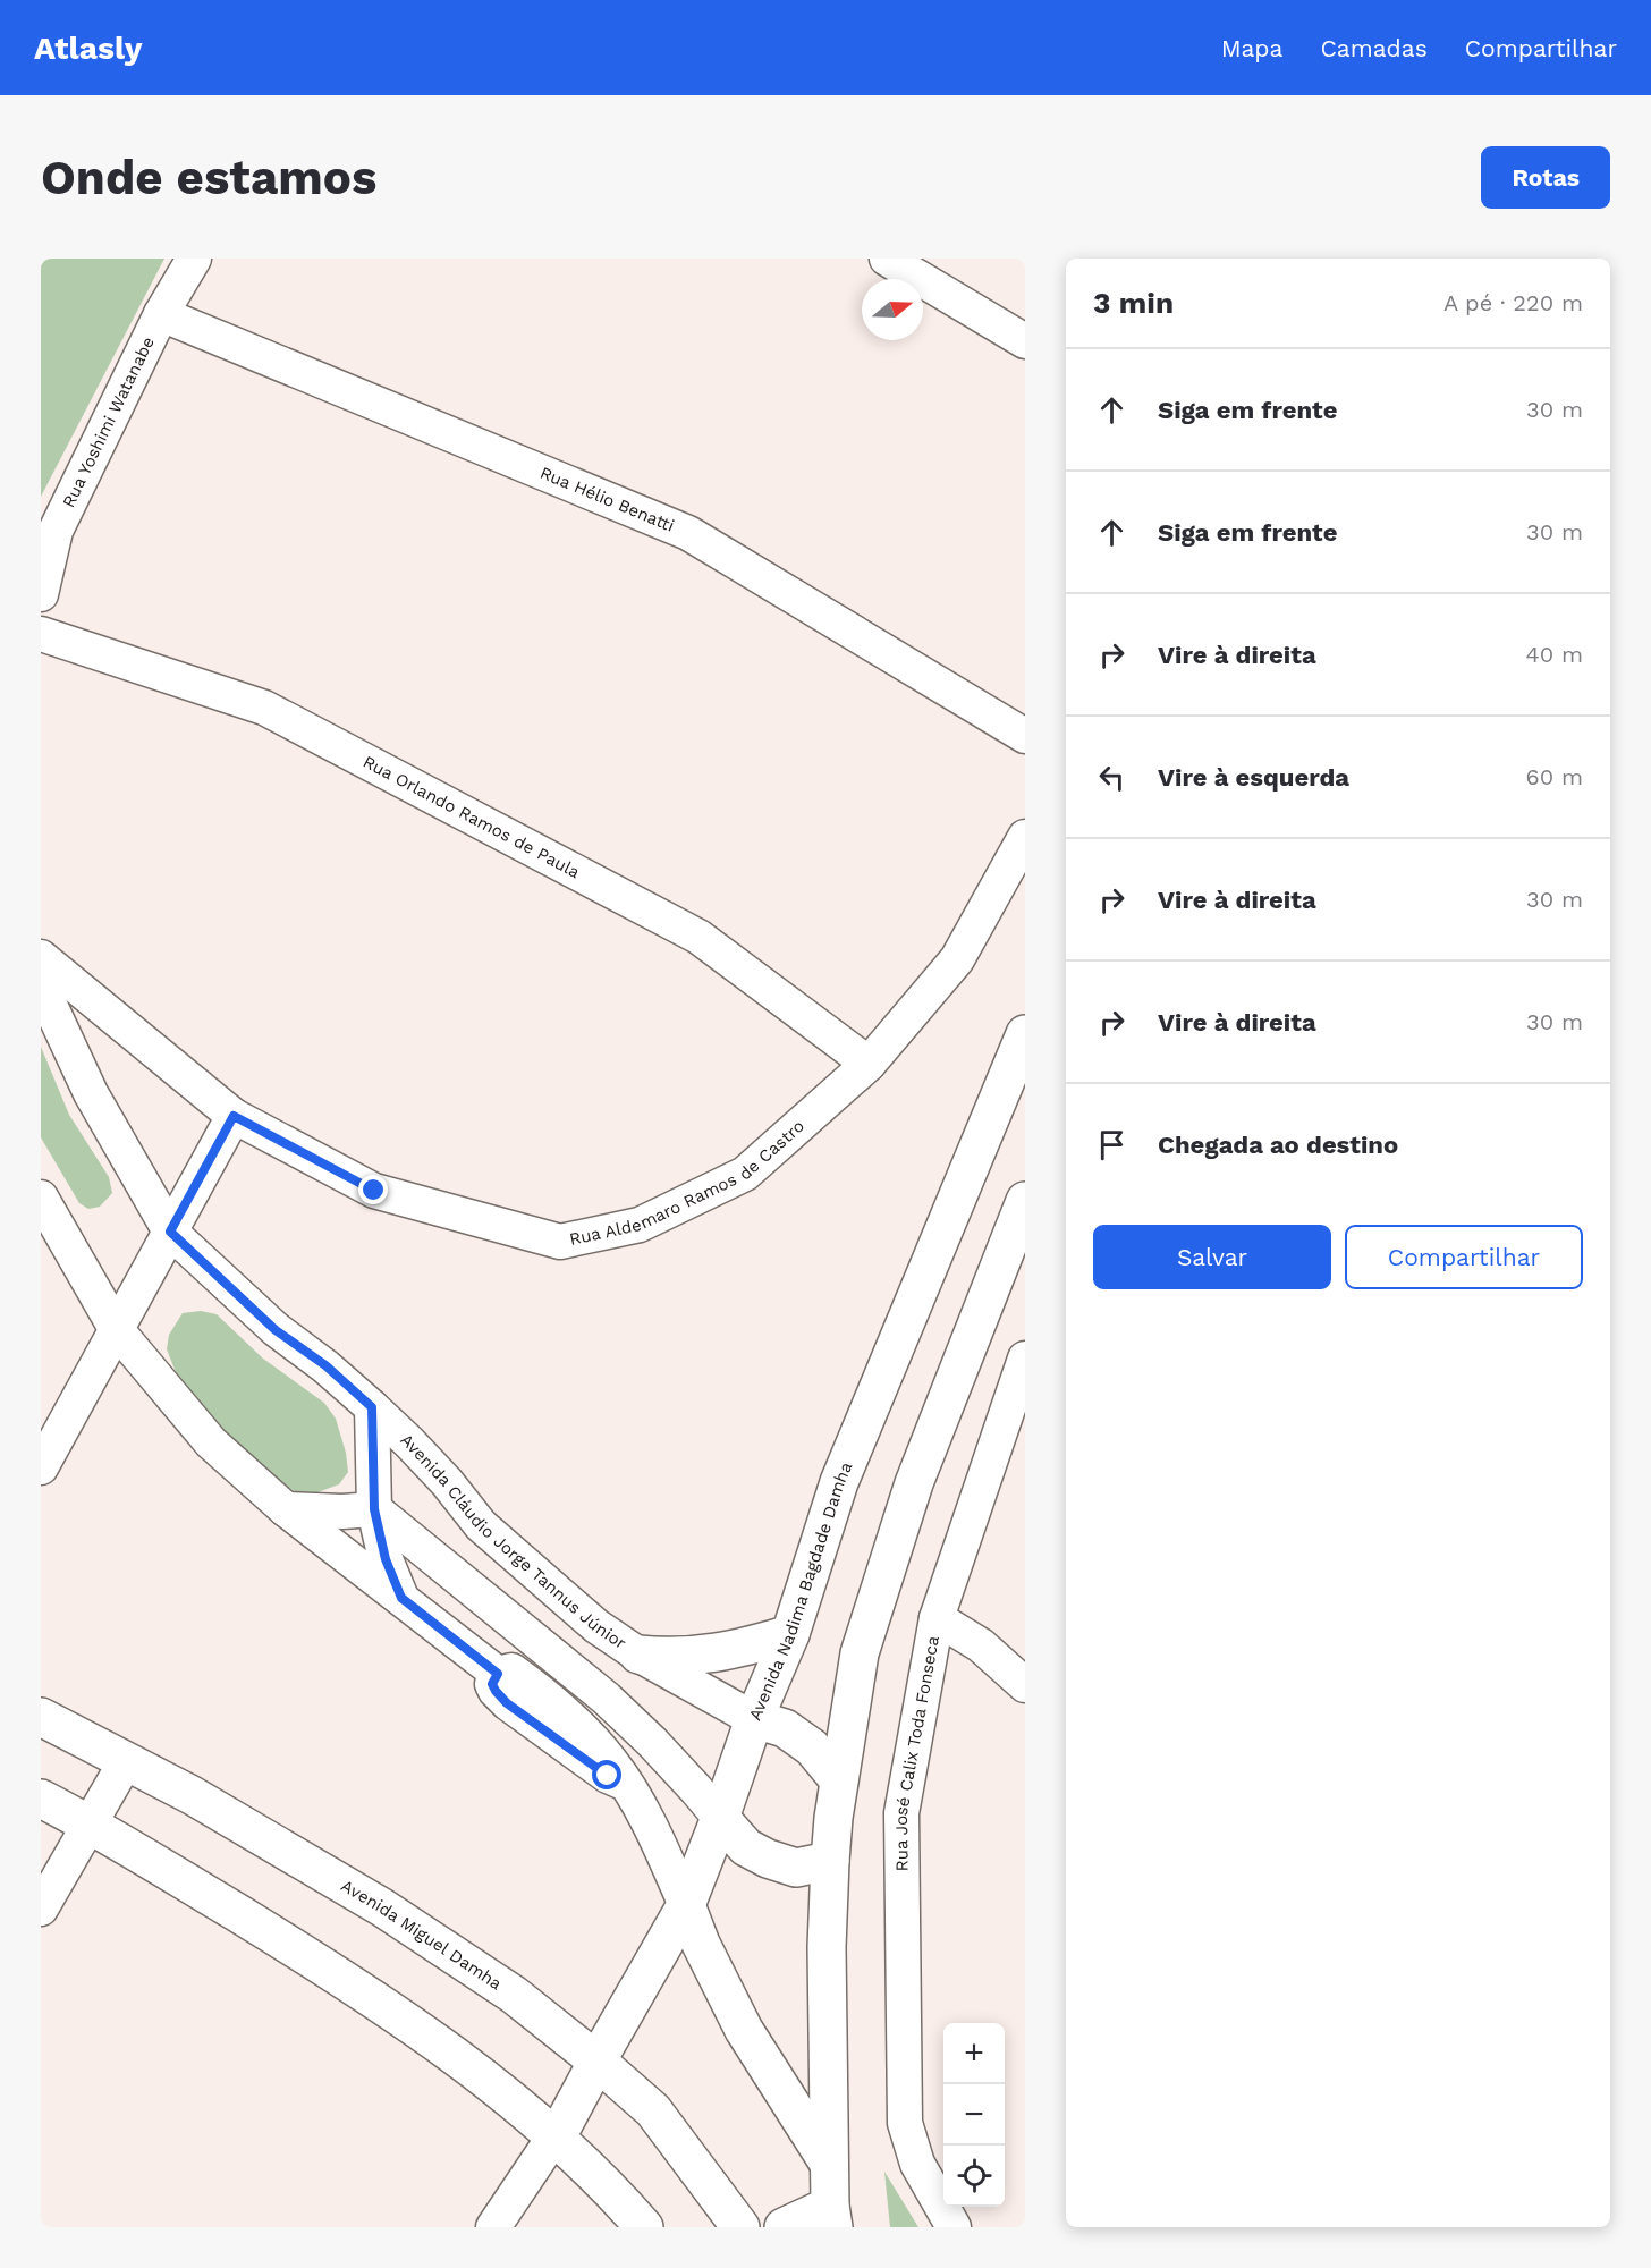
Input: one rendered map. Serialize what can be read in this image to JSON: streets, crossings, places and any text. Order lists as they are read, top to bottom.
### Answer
{
  "streets": {
    "street": [
      "Rua Yoshimi Watanabe",
      "Rua Hélio Benatti",
      "Rua Orlando Ramos de Paula",
      "Rua Aldemaro Ramos de Castro",
      "Avenida Cláudio Jorge Tannus Júnior",
      "Avenida Nadima Bagdade Damha",
      "Rua José Calix Toda Fonseca",
      "Avenida Miguel Damha"
    ]
  },
  "crossings": [
    ["Rua Yoshimi Watanabe", "Rua Hélio Benatti"],
    ["Rua Orlando Ramos de Paula", "Rua Aldemaro Ramos de Castro"],
    ["Avenida Cláudio Jorge Tannus Júnior", "Avenida Nadima Bagdade Damha"],
    ["Avenida Nadima Bagdade Damha", "Avenida Miguel Damha"]
  ],
  "north": "right",
  "page": {
    "header": "Atlasly",
    "nav": ["Mapa", "Camadas", "Compartilhar"],
    "buttons": [
      "Rotas",
      ["Salvar", "Compartilhar"]
    ],
    "title": "Onde estamos",
    "heading": ["3 min", "A pé · 220 m"],
    "list": [
      ["Siga em frente", "30 m"],
      ["Siga em frente", "30 m"],
      ["Vire à direita", "40 m"],
      ["Vire à esquerda", "60 m"],
      ["Vire à direita", "30 m"],
      ["Vire à direita", "30 m"],
      "Chegada ao destino"
    ],
    "map_buttons": ["+", "−"]
  }
}
